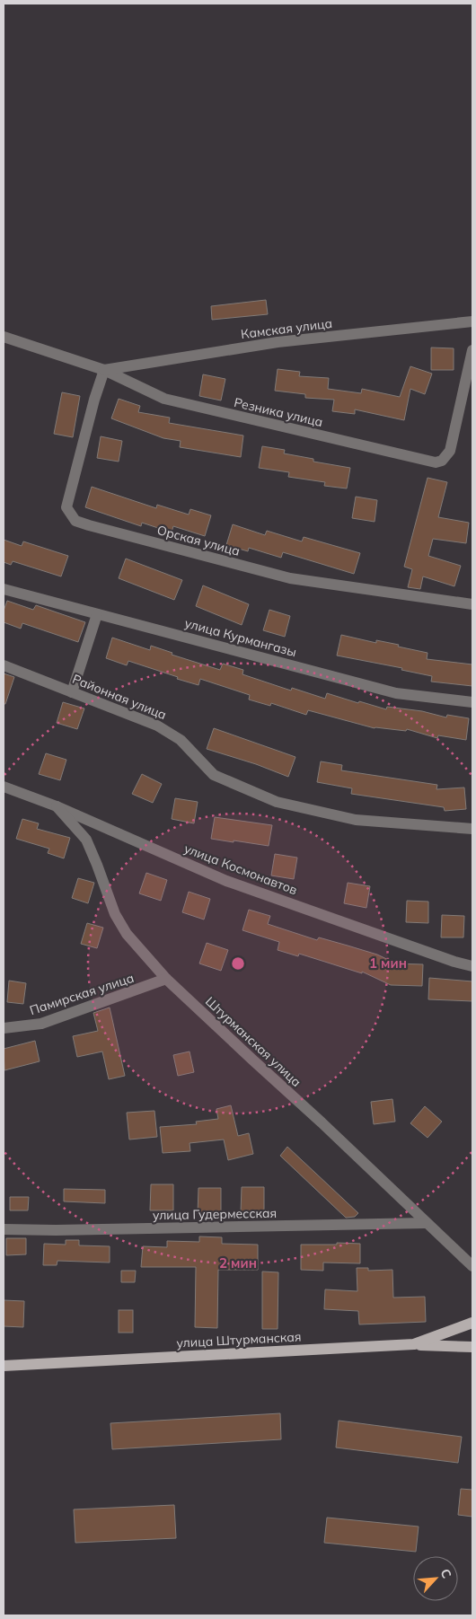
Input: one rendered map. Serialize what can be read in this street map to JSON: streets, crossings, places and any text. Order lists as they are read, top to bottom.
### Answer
{
  "streets": {
    "main road": ["улица Штурманская"],
    "street": [
      "Камская улица",
      "Резника улица",
      "Орская улица",
      "улица Курмангазы",
      "Районная улица",
      "улица Космонавтов",
      "Памирская улица",
      "Штурманская улица",
      "улица Гудермесская"
    ]
  },
  "crossings": [
    ["Камская улица", "Резника улица"],
    ["Камская улица", "Орская улица"],
    ["Резника улица", "Орская улица"],
    ["улица Космонавтов", "Штурманская улица"],
    ["Памирская улица", "Штурманская улица"],
    ["Штурманская улица", "улица Гудермесская"]
  ],
  "north": "top right",
  "rings": ["1 мин", "2 мин"]
}
